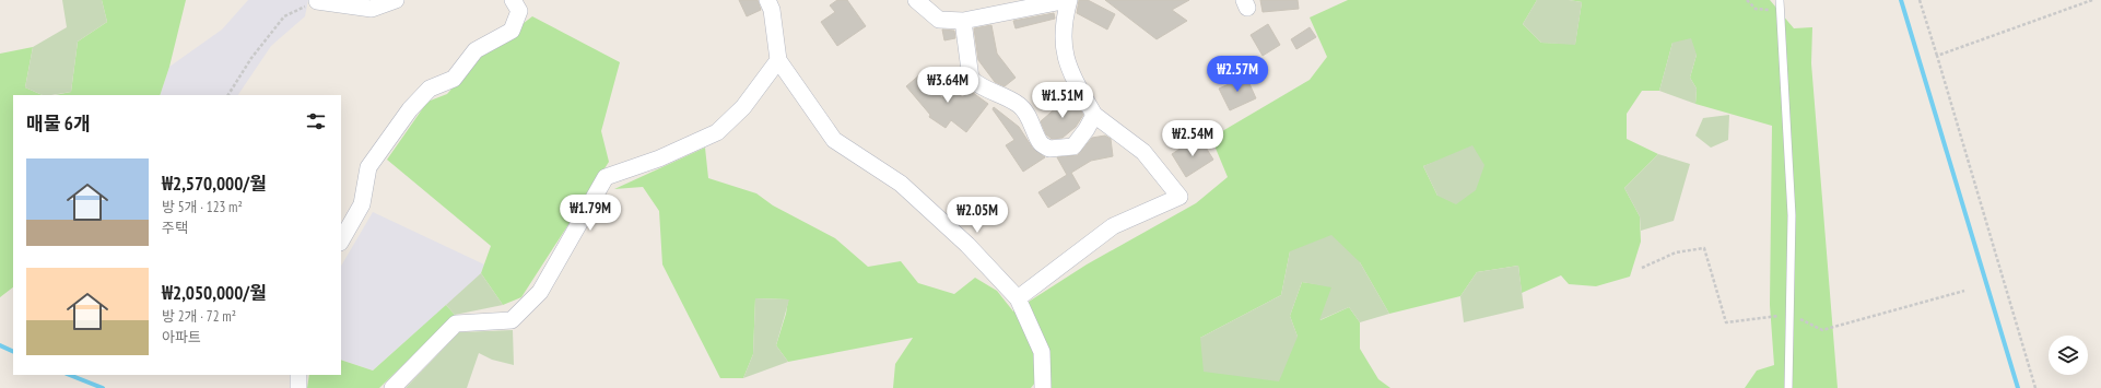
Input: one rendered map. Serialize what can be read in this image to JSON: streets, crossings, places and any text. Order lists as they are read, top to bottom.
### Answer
{
  "page": {
    "price": [
      "₩2.57M",
      "₩3.64M",
      "₩1.51M",
      "₩2.54M",
      "₩1.79M",
      "₩2.05M"
    ],
    "heading": "매물 6개",
    "list": [
      {
        "name": "₩2,570,000/월",
        "note": "방 5개 · 123 m² · 주택"
      },
      {
        "name": "₩2,050,000/월",
        "note": "방 2개 · 72 m² · 아파트"
      }
    ]
  }
}
